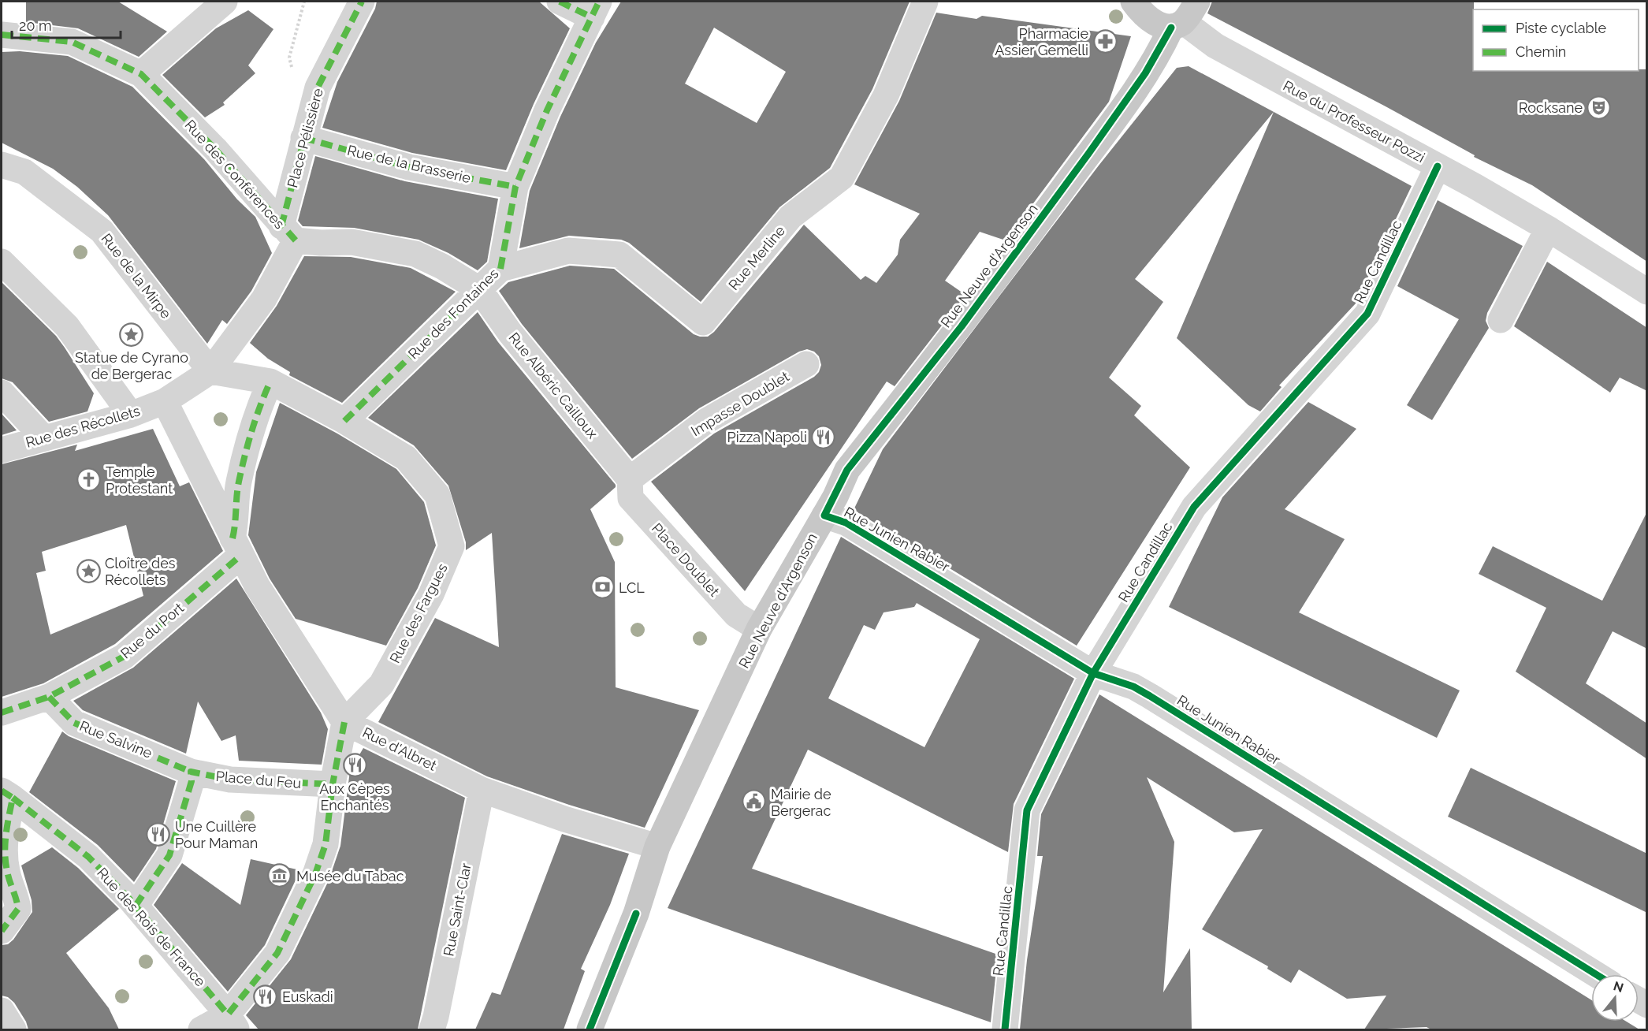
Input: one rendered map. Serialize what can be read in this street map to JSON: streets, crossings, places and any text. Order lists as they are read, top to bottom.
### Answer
{
  "streets": {
    "main road": ["Rue Neuve d'Argenson"],
    "street": [
      "Rue du Professeur Pozzi",
      "Place Pélissière",
      "Rue de la Brasserie",
      "Rue des Conférences",
      "Rue Merline",
      "Rue Candillac",
      "Rue de la Mirpe",
      "Rue des Fontaines",
      "Rue Albéric Cailloux",
      "Impasse Doublet",
      "Rue des Récollets",
      "Rue Junien Rabier",
      "Place Doublet",
      "Rue des Fargues",
      "Rue du Port",
      "Rue Salvine",
      "Rue d'Albret",
      "Place du Feu",
      "Rue Saint-Clar",
      "Rue des Rois de France"
    ]
  },
  "crossings": [
    ["Rue du Professeur Pozzi", "Rue Candillac"],
    ["Rue du Professeur Pozzi", "Rue Neuve d'Argenson"],
    ["Place Pélissière", "Rue de la Brasserie"],
    ["Place Pélissière", "Rue des Conférences"],
    ["Place Pélissière", "Rue de la Mirpe"],
    ["Place Pélissière", "Rue des Récollets"],
    ["Place Pélissière", "Rue des Fargues"],
    ["Rue de la Brasserie", "Rue des Fontaines"],
    ["Rue des Conférences", "Rue des Fontaines"],
    ["Rue des Conférences", "Rue Albéric Cailloux"],
    ["Rue Merline", "Rue des Fontaines"],
    ["Rue Candillac", "Rue Junien Rabier"],
    ["Rue Neuve d'Argenson", "Rue Junien Rabier"],
    ["Rue Neuve d'Argenson", "Place Doublet"],
    ["Rue Neuve d'Argenson", "Rue d'Albret"],
    ["Rue de la Mirpe", "Rue des Récollets"],
    ["Rue de la Mirpe", "Rue des Fargues"],
    ["Rue des Fontaines", "Rue Albéric Cailloux"],
    ["Rue des Fontaines", "Rue des Fargues"],
    ["Rue Albéric Cailloux", "Impasse Doublet"],
    ["Rue Albéric Cailloux", "Place Doublet"],
    ["Impasse Doublet", "Place Doublet"],
    ["Rue des Récollets", "Rue des Fargues"],
    ["Rue des Fargues", "Rue d'Albret"],
    ["Rue du Port", "Rue Salvine"],
    ["Rue Salvine", "Place du Feu"],
    ["Rue d'Albret", "Rue Saint-Clar"]
  ],
  "places": {
    "pharmacy": ["Pharmacie Assier Gemelli"],
    "theatre": ["Rocksane"],
    "place": ["Statue de Cyrano de Bergerac", "Cloître des Récollets"],
    "restaurant": [
      "Pizza Napoli",
      "Aux Cèpes Enchantés",
      "Une Cuillère Pour Maman",
      "Euskadi"
    ],
    "church": ["Temple Protestant"],
    "bank": ["LCL"],
    "public building": ["Mairie de Bergerac"],
    "museum": ["Musée du Tabac"]
  },
  "legend": ["Piste cyclable", "Chemin"],
  "scale_bar": "20 m",
  "north": "top"
}
